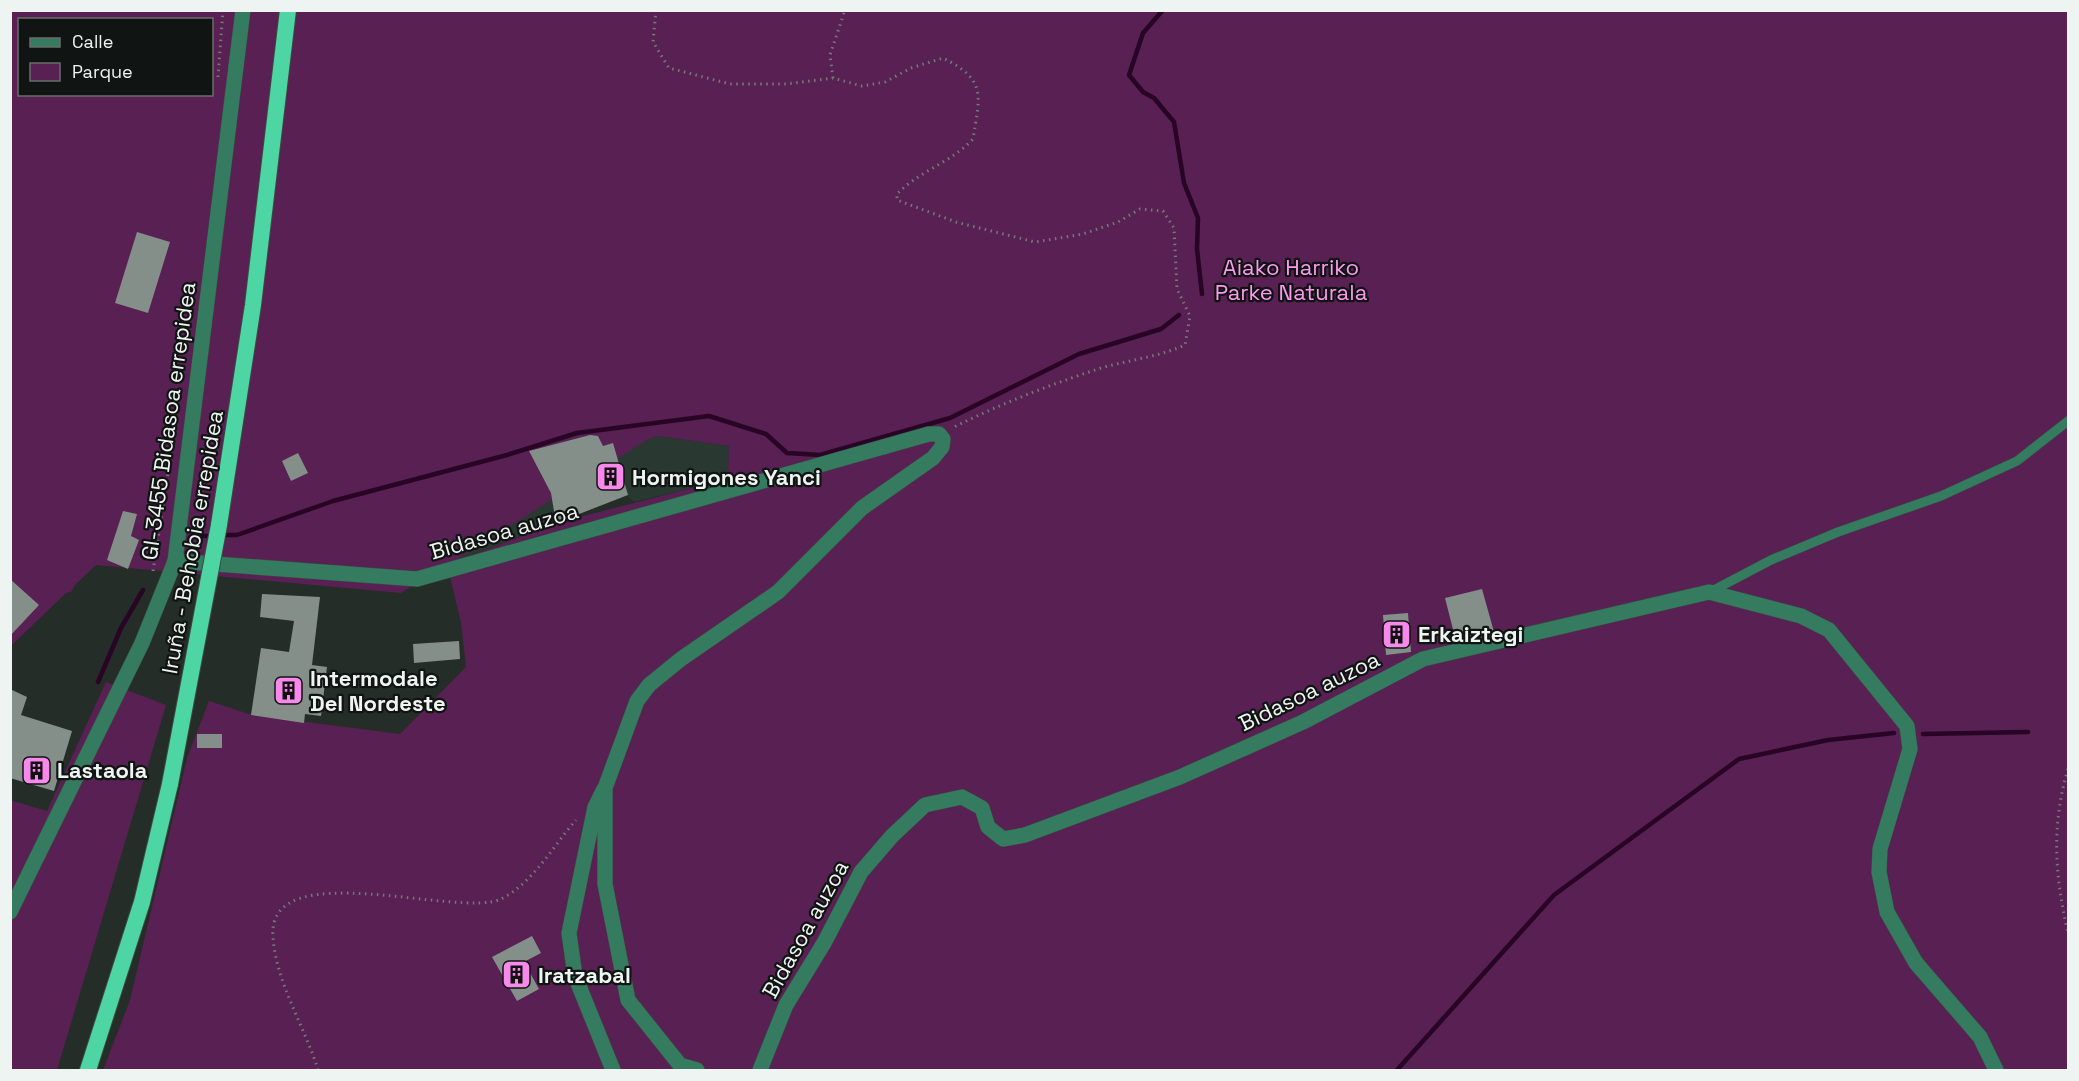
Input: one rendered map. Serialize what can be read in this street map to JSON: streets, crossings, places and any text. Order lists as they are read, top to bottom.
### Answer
{
  "streets": {
    "highway": ["Iruña - Behobia errepidea"],
    "street": ["GI-3455 Bidasoa errepidea", "Bidasoa auzoa"]
  },
  "crossings": [
    ["GI-3455 Bidasoa errepidea", "Bidasoa auzoa"]
  ],
  "parks": ["Aiako Harriko Parke Naturala"],
  "places": {
    "building": [
      "Hormigones Yanci",
      "Erkaiztegi",
      "Intermodale Del Nordeste",
      "Lastaola",
      "Iratzabal"
    ]
  },
  "legend": ["Calle", "Parque"]
}
